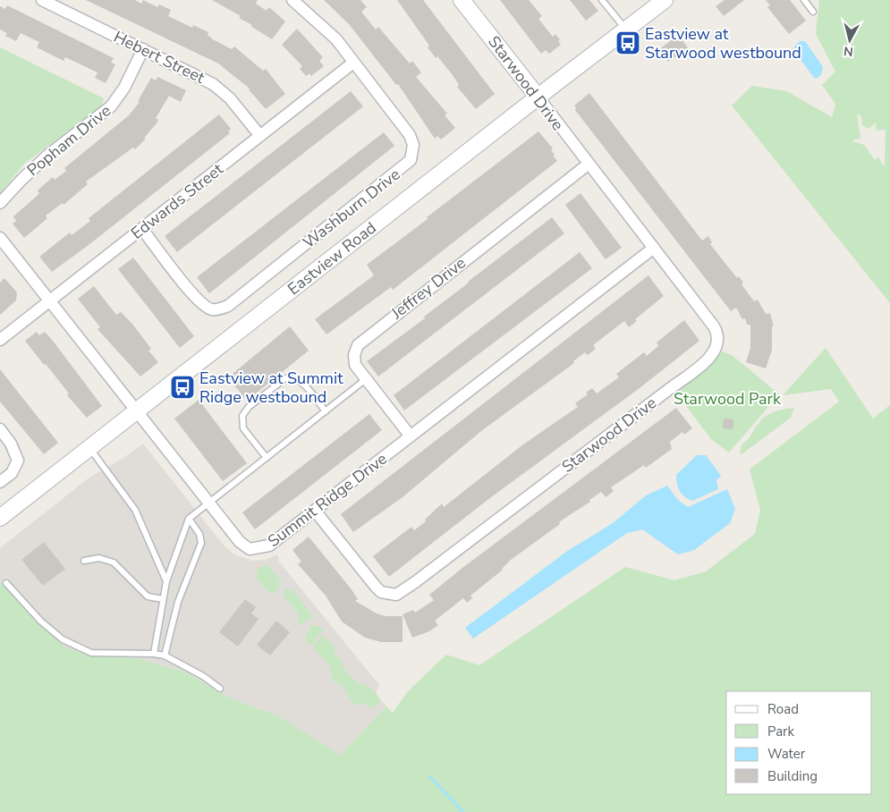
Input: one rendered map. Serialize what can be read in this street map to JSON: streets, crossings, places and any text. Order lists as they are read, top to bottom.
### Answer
{
  "streets": {
    "street": [
      "Hebert Street",
      "Starwood Drive",
      "Popham Drive",
      "Edwards Street",
      "Washburn Drive",
      "Eastview Road",
      "Jeffrey Drive",
      "Summit Ridge Drive"
    ]
  },
  "crossings": [
    ["Hebert Street", "Popham Drive"],
    ["Hebert Street", "Edwards Street"],
    ["Starwood Drive", "Eastview Road"],
    ["Starwood Drive", "Jeffrey Drive"],
    ["Starwood Drive", "Summit Ridge Drive"],
    ["Edwards Street", "Washburn Drive"],
    ["Edwards Street", "Summit Ridge Drive"],
    ["Eastview Road", "Summit Ridge Drive"],
    ["Jeffrey Drive", "Summit Ridge Drive"]
  ],
  "parks": ["Starwood Park"],
  "places": {
    "bus stop": ["Eastview at Starwood westbound", "Eastview at Summit Ridge westbound"]
  },
  "legend": [
    "Road",
    "Park",
    "Water",
    "Building"
  ],
  "north": "bottom"
}
